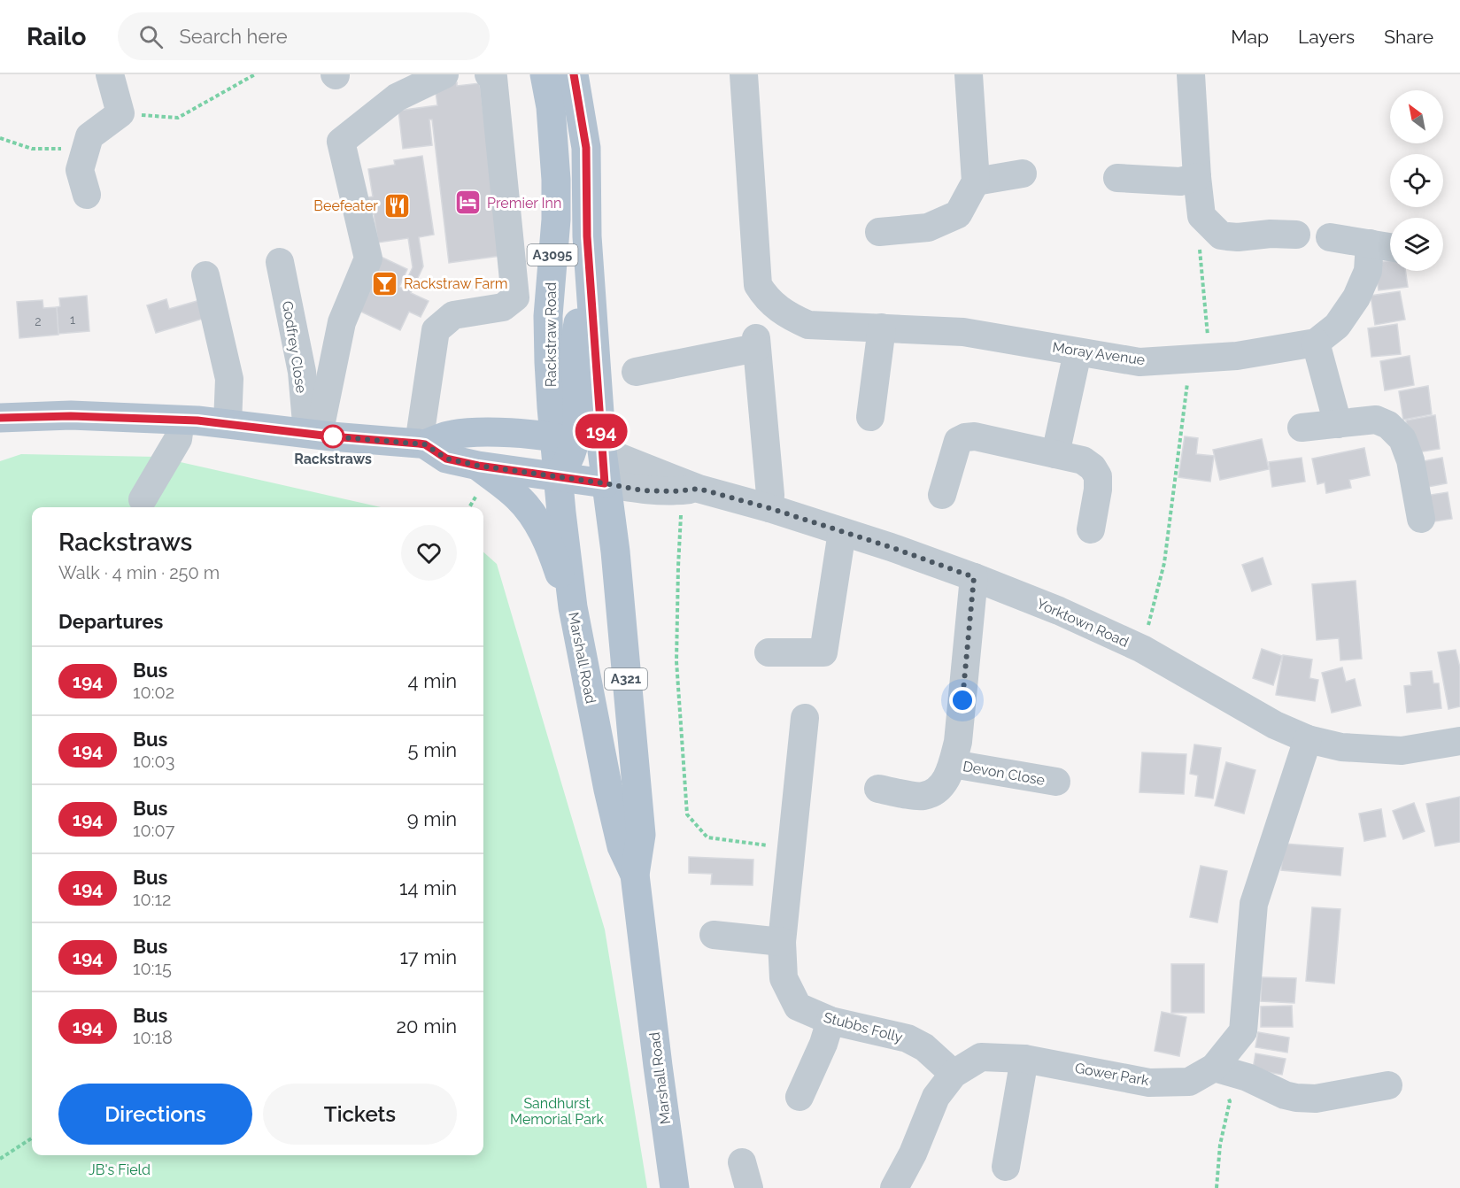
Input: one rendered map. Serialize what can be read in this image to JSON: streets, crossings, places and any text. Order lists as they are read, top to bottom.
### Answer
{
  "streets": {
    "main road": [
      "A3095",
      "Rackstraw Road",
      "Yorktown Road",
      "Marshall Road",
      "A321"
    ],
    "street": [
      "Godfrey Close",
      "Moray Avenue",
      "Devon Close",
      "Stubbs Folly",
      "Gower Park"
    ]
  },
  "crossings": [
    ["A3095", "Rackstraw Road"],
    ["A3095", "Yorktown Road"],
    ["A3095", "Marshall Road"],
    ["A3095", "A321"],
    ["Rackstraw Road", "Yorktown Road"],
    ["Rackstraw Road", "Marshall Road"],
    ["Godfrey Close", "Yorktown Road"],
    ["Yorktown Road", "Marshall Road"],
    ["Yorktown Road", "A321"],
    ["Yorktown Road", "Devon Close"],
    ["Yorktown Road", "Gower Park"],
    ["Marshall Road", "A321"],
    ["Stubbs Folly", "Gower Park"]
  ],
  "parks": ["Sandhurst Memorial Park", "JB's Field"],
  "places": {
    "hotel": ["Premier Inn"],
    "restaurant": ["Beefeater"],
    "bar": ["Rackstraw Farm"],
    "other": ["Rackstraws"]
  },
  "lines": ["bus line 194"],
  "house_numbers": ["1", "2"],
  "north": "top left",
  "page": {
    "header": "Railo",
    "search": "Search here",
    "nav": ["Map", "Layers", "Share"],
    "on_map": "194",
    "heading": [
      ["Rackstraws", "Walk · 4 min · 250 m"],
      "Departures"
    ],
    "list": [
      {
        "mark": "194",
        "name": "Bus",
        "note": "10:02",
        "value": "4 min"
      },
      {
        "mark": "194",
        "name": "Bus",
        "note": "10:03",
        "value": "5 min"
      },
      {
        "mark": "194",
        "name": "Bus",
        "note": "10:07",
        "value": "9 min"
      },
      {
        "mark": "194",
        "name": "Bus",
        "note": "10:12",
        "value": "14 min"
      },
      {
        "mark": "194",
        "name": "Bus",
        "note": "10:15",
        "value": "17 min"
      },
      {
        "mark": "194",
        "name": "Bus",
        "note": "10:18",
        "value": "20 min"
      }
    ],
    "buttons": ["Directions", "Tickets"]
  }
}
